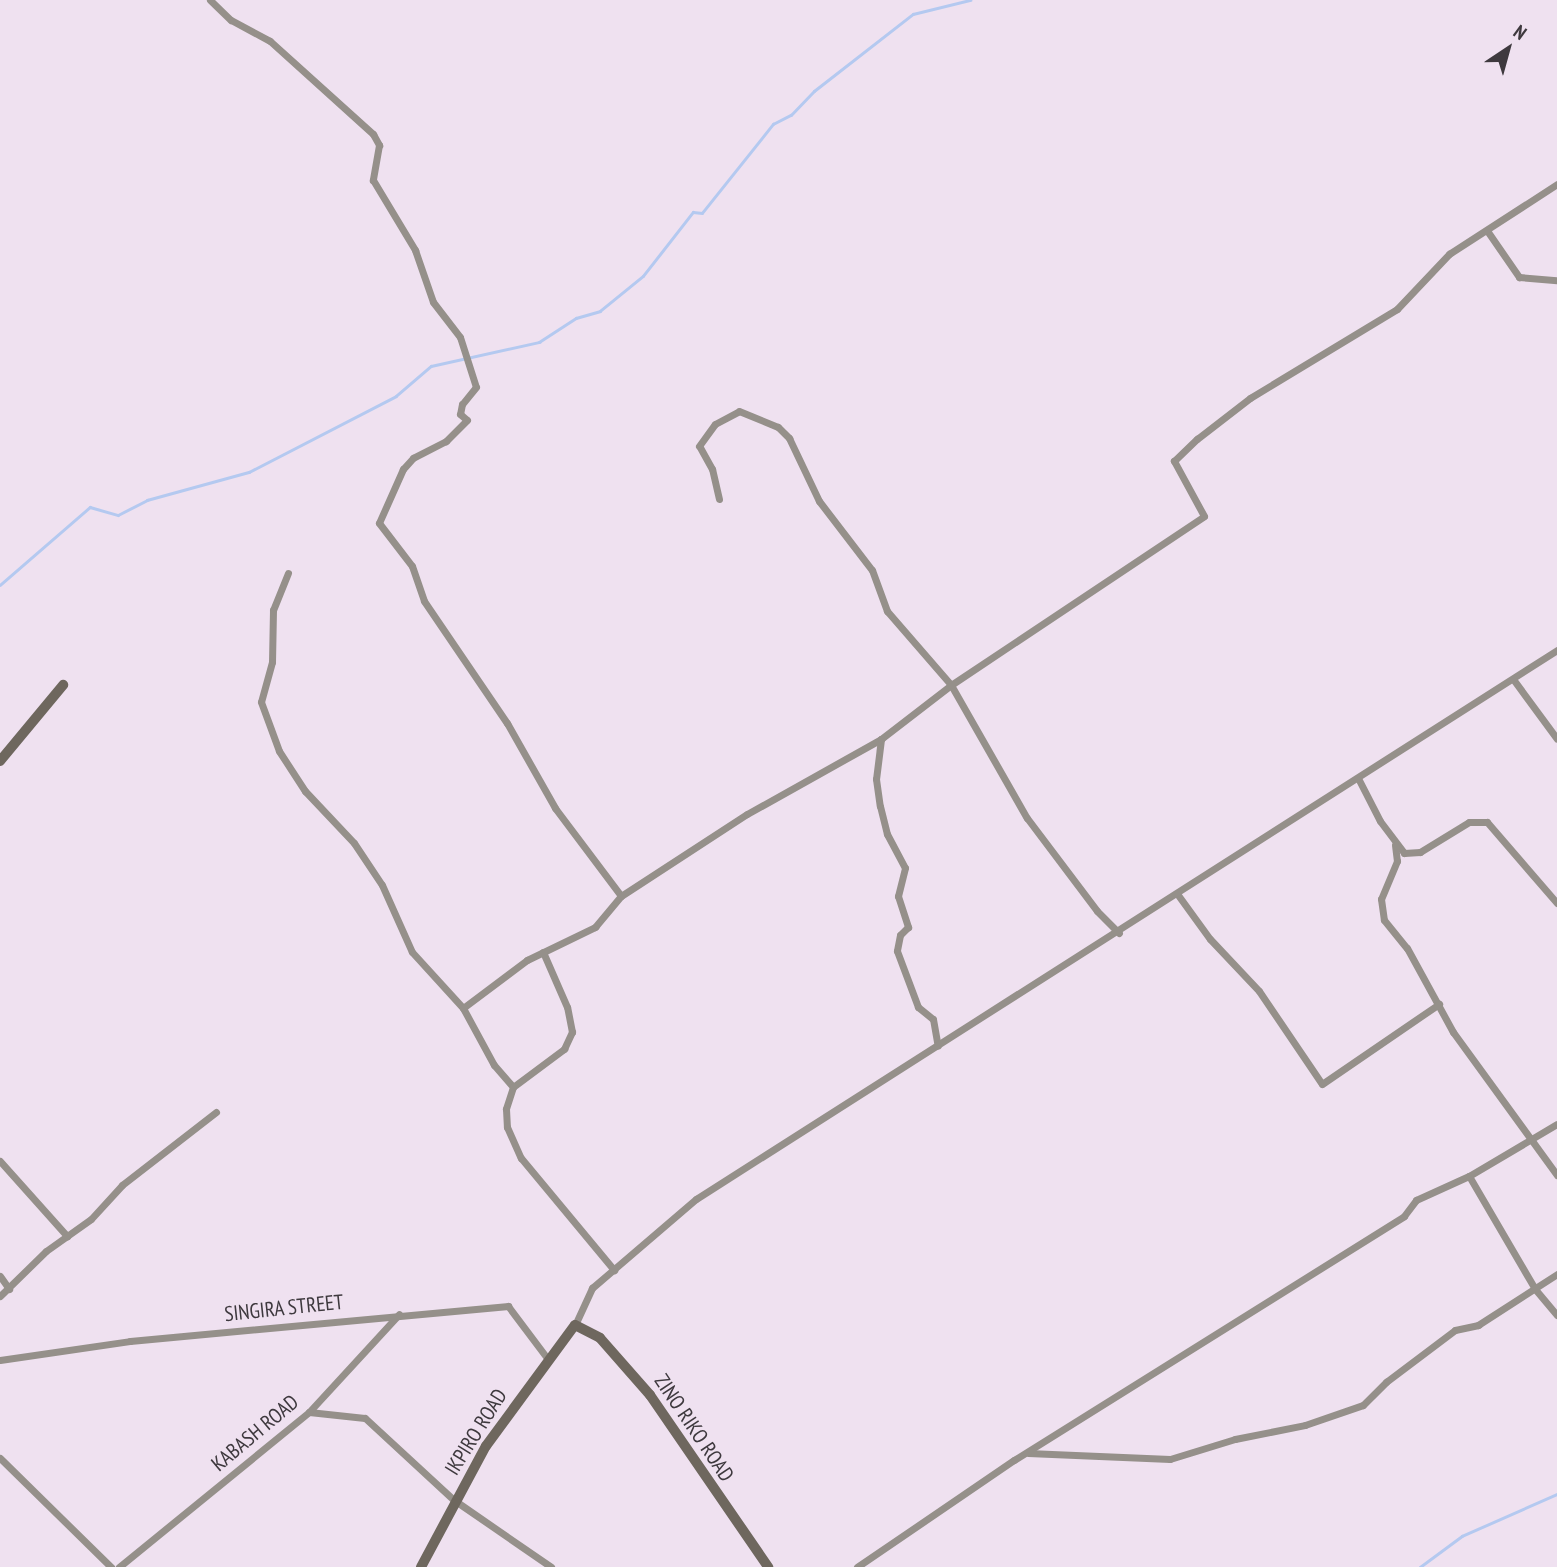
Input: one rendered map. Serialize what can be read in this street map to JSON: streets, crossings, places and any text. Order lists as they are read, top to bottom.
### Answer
{
  "streets": {
    "street": [
      "SINGIRA STREET",
      "ZINO RIKO ROAD",
      "IKPIRO ROAD",
      "KABASH ROAD"
    ]
  },
  "crossings": [
    ["SINGIRA STREET", "IKPIRO ROAD"],
    ["SINGIRA STREET", "KABASH ROAD"],
    ["ZINO RIKO ROAD", "IKPIRO ROAD"]
  ],
  "north": "top right"
}
